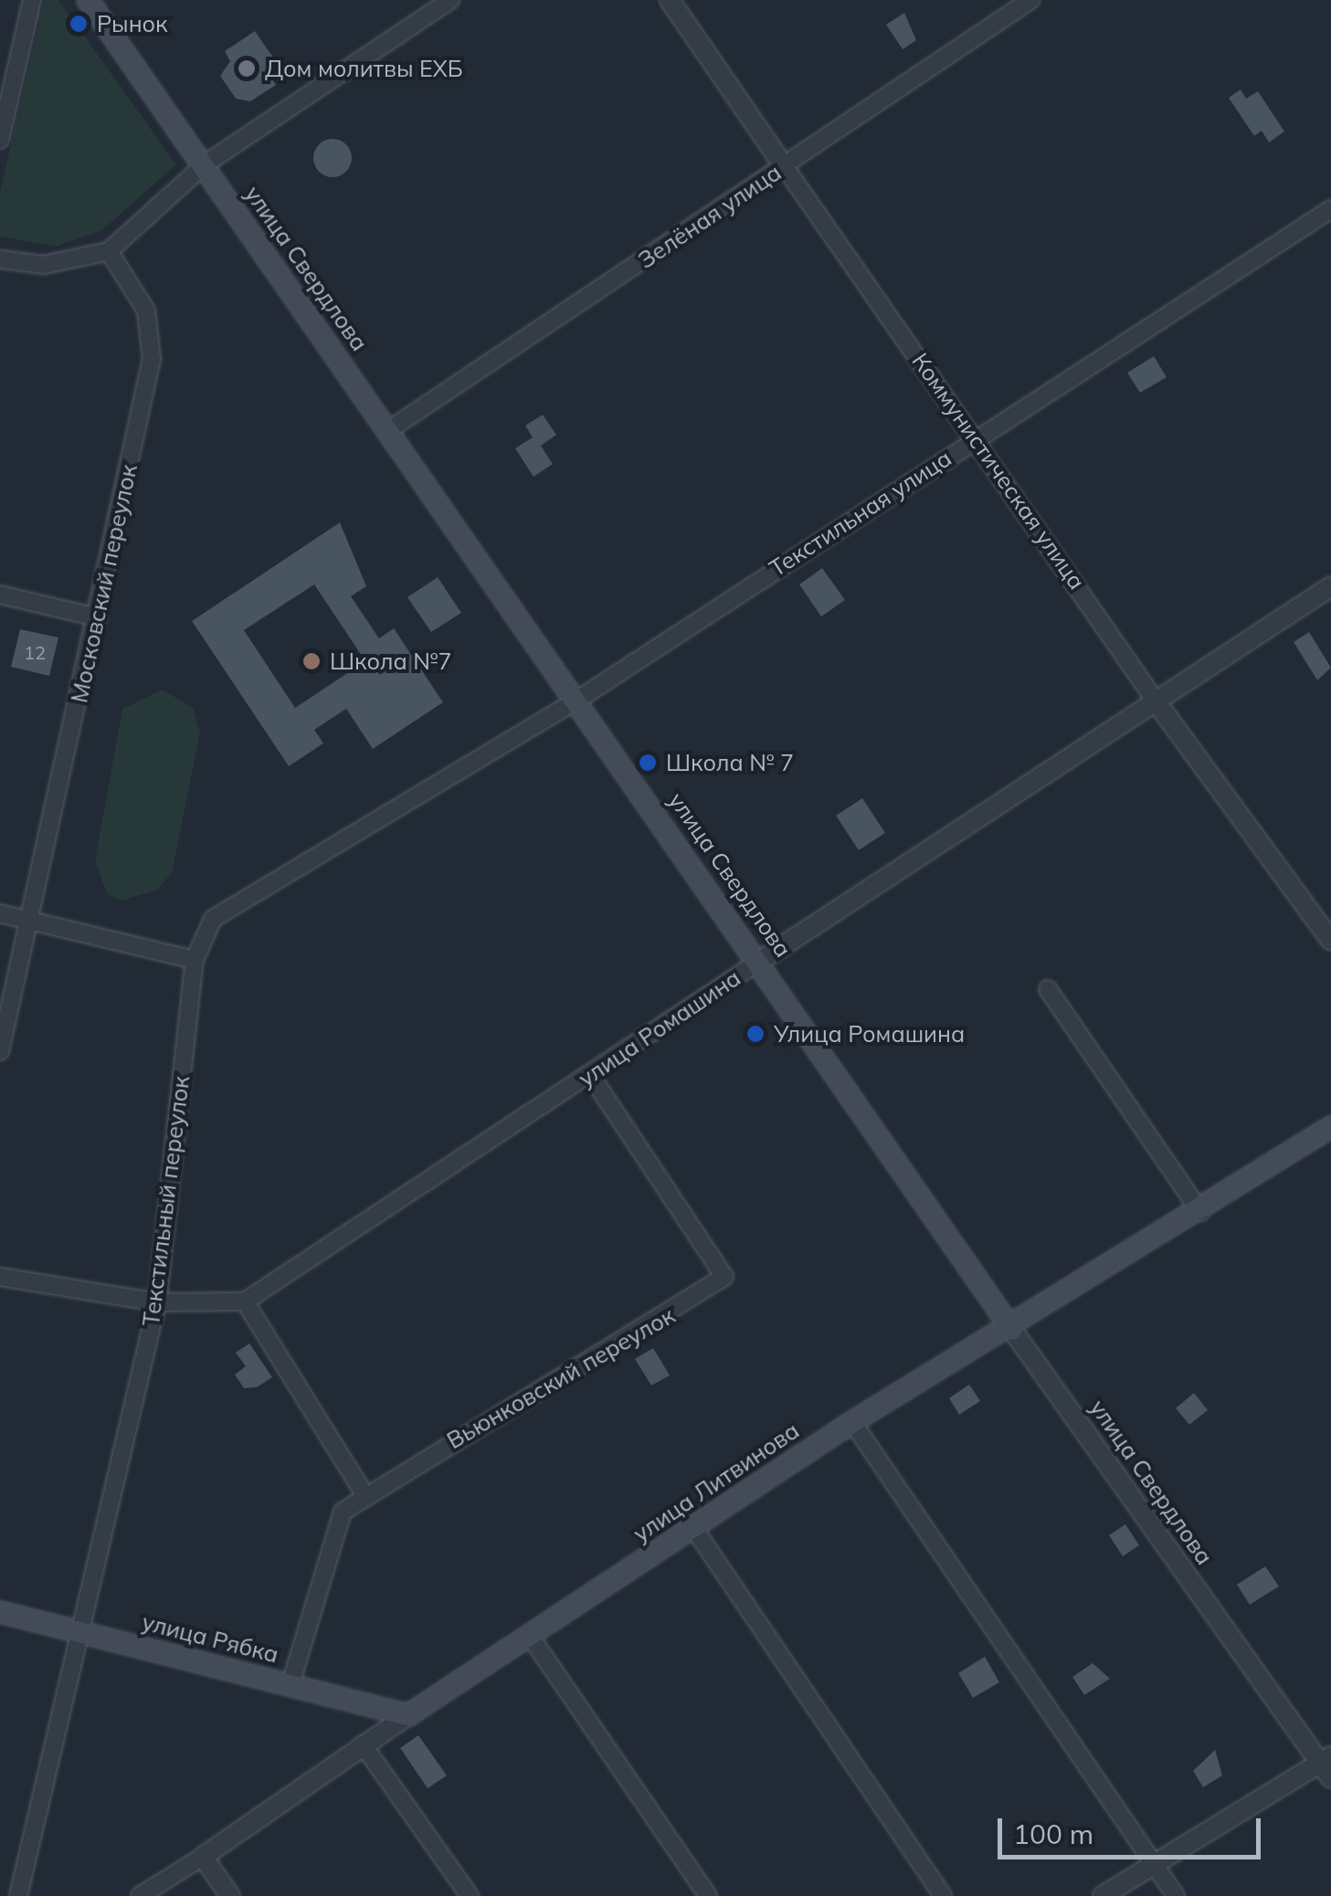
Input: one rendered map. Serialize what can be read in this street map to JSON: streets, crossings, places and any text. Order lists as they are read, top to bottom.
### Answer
{
  "streets": {
    "main road": ["улица Свердлова", "улица Литвинова", "улица Рябка"],
    "street": [
      "Зелёная улица",
      "Коммунистическая улица",
      "Текстильная улица",
      "Московский переулок",
      "улица Ромашина",
      "Текстильный переулок",
      "Вьюнковский переулок"
    ]
  },
  "crossings": [
    ["Зелёная улица", "улица Свердлова"],
    ["Зелёная улица", "Коммунистическая улица"],
    ["улица Свердлова", "Текстильная улица"],
    ["улица Свердлова", "улица Ромашина"],
    ["улица Свердлова", "Текстильный переулок"],
    ["улица Свердлова", "улица Литвинова"],
    ["Коммунистическая улица", "Текстильная улица"],
    ["Коммунистическая улица", "улица Ромашина"],
    ["Текстильная улица", "Текстильный переулок"],
    ["улица Ромашина", "Вьюнковский переулок"],
    ["Текстильный переулок", "улица Рябка"],
    ["Вьюнковский переулок", "улица Рябка"],
    ["улица Литвинова", "улица Рябка"]
  ],
  "places": [
    "Рынок",
    "Дом молитвы ЕХБ",
    "Школа №7",
    "Школа № 7",
    "Улица Ромашина"
  ],
  "house_numbers": ["12"],
  "scale_bar": "100 m"
}
